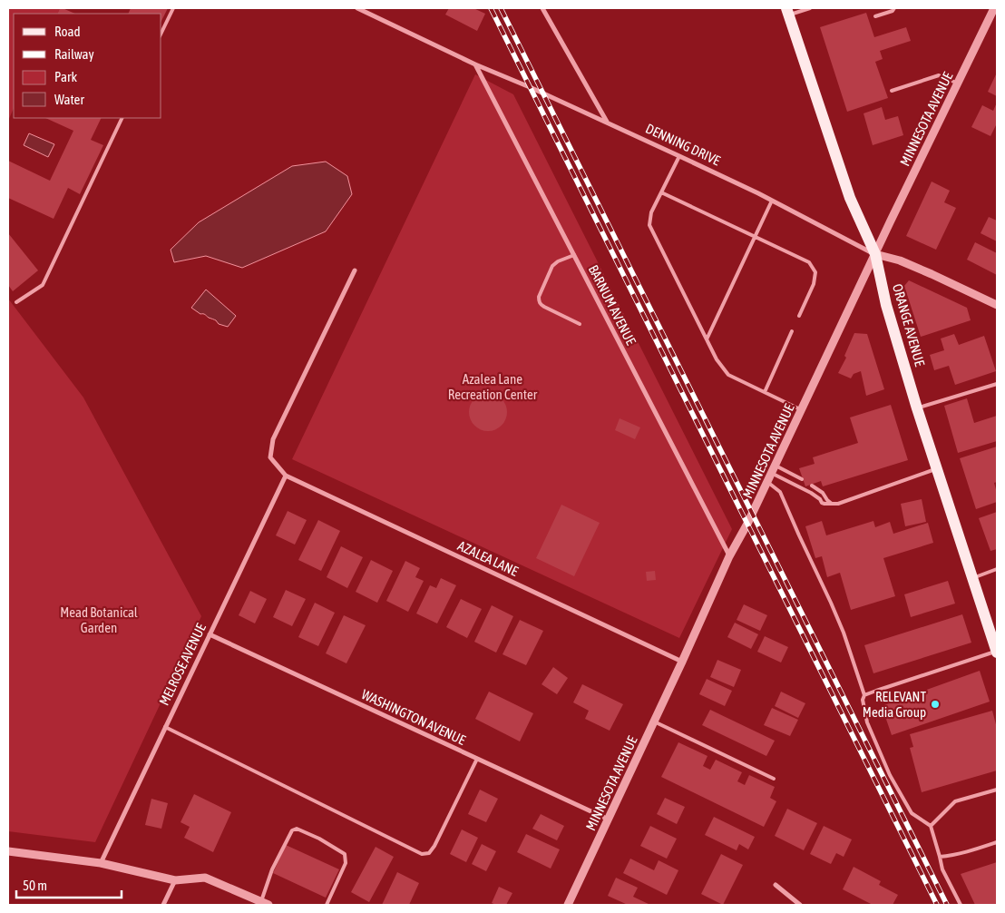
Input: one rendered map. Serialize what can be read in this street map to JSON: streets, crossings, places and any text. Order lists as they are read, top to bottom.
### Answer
{
  "streets": {
    "main road": ["ORANGE AVENUE"],
    "street": [
      "MINNESOTA AVENUE",
      "DENNING DRIVE",
      "BARNUM AVENUE",
      "AZALEA LANE",
      "MELROSE AVENUE",
      "WASHINGTON AVENUE"
    ]
  },
  "crossings": [
    ["MINNESOTA AVENUE", "DENNING DRIVE"],
    ["MINNESOTA AVENUE", "BARNUM AVENUE"],
    ["MINNESOTA AVENUE", "ORANGE AVENUE"],
    ["MINNESOTA AVENUE", "AZALEA LANE"],
    ["MINNESOTA AVENUE", "WASHINGTON AVENUE"],
    ["DENNING DRIVE", "BARNUM AVENUE"],
    ["DENNING DRIVE", "ORANGE AVENUE"],
    ["AZALEA LANE", "MELROSE AVENUE"],
    ["MELROSE AVENUE", "WASHINGTON AVENUE"]
  ],
  "parks": ["Azalea Lane Recreation Center", "Mead Botanical Garden"],
  "places": ["RELEVANT Media Group"],
  "legend": [
    "Road",
    "Railway",
    "Park",
    "Water"
  ],
  "scale_bar": "50 m"
}
